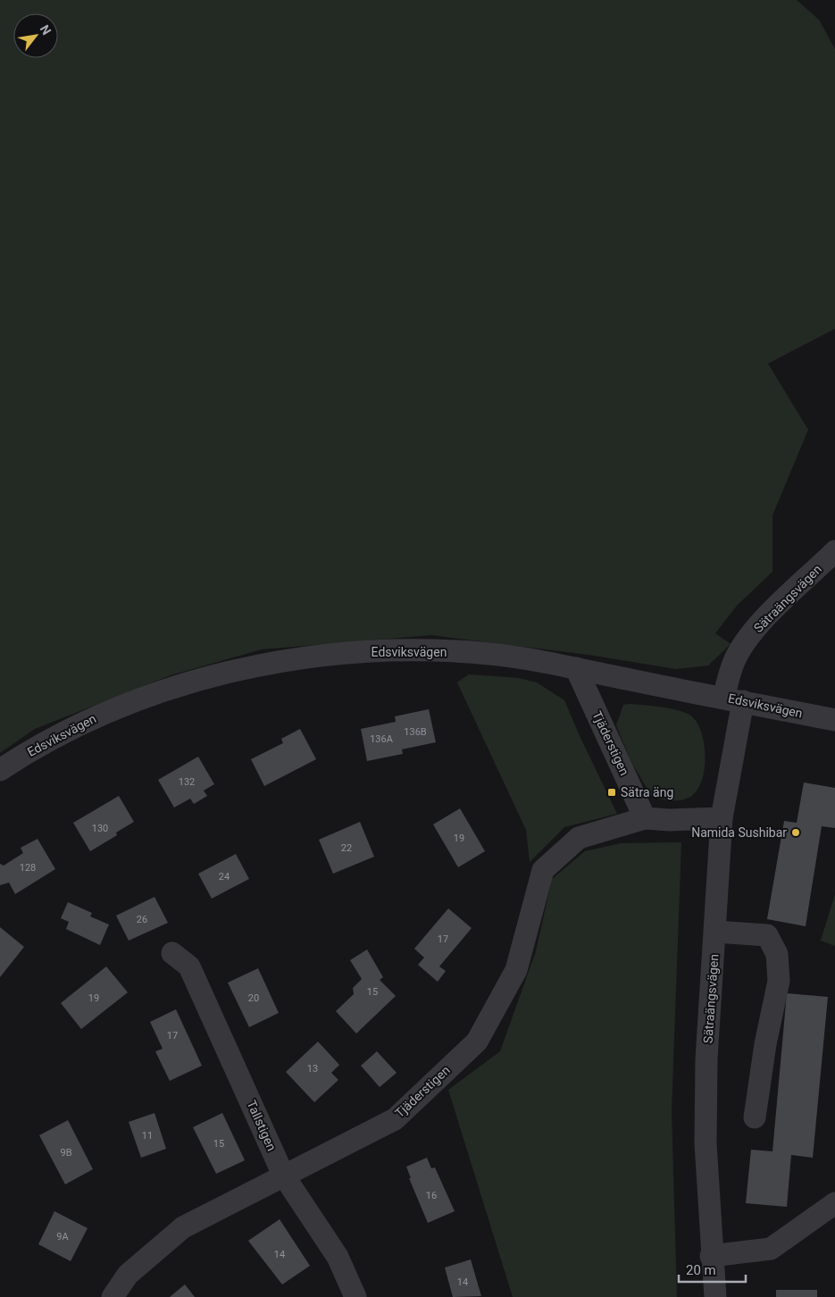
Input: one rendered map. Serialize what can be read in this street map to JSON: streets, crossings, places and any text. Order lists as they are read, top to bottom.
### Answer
{
  "streets": {
    "street": [
      "Sätraängsvägen",
      "Edsviksvägen",
      "Tjäderstigen",
      "Tallstigen"
    ]
  },
  "crossings": [
    ["Sätraängsvägen", "Edsviksvägen"],
    ["Sätraängsvägen", "Tjäderstigen"],
    ["Edsviksvägen", "Tjäderstigen"],
    ["Tjäderstigen", "Tallstigen"]
  ],
  "places": {
    "transit": ["Sätra äng"],
    "other": ["Namida Sushibar"]
  },
  "house_numbers": [
    "136B",
    "136A",
    "132",
    "130",
    "19",
    "22",
    "128",
    "24",
    "26",
    "17",
    "15",
    "19",
    "20",
    "17",
    "13",
    "11",
    "15",
    "9B",
    "16",
    "9A",
    "14",
    "14"
  ],
  "scale_bar": "20 m",
  "north": "top right"
}
